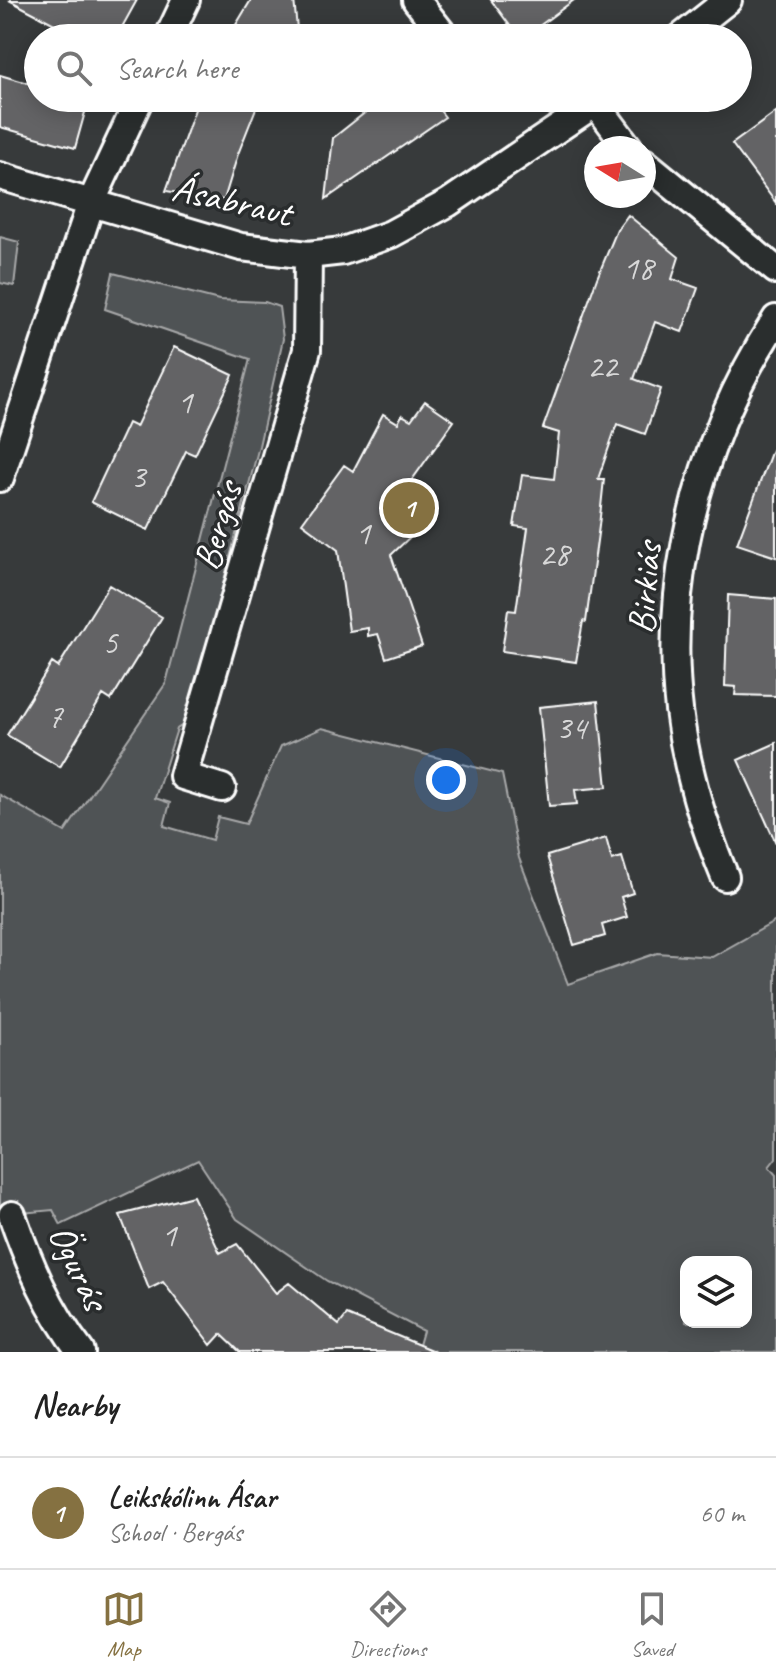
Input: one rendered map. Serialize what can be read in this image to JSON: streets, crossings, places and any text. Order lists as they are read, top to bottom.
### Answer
{
  "streets": {
    "street": [
      "Ásabraut",
      "Bergás",
      "Birkiás",
      "Ögurás"
    ]
  },
  "crossings": [
    ["Ásabraut", "Bergás"]
  ],
  "house_numbers": [
    "18",
    "22",
    "1",
    "3",
    "1",
    "28",
    "5",
    "7",
    "34",
    "1"
  ],
  "north": "left",
  "page": {
    "search": "Search here",
    "pins": "1",
    "heading": "Nearby",
    "list": [
      {
        "mark": "1",
        "name": "Leikskólinn Ásar",
        "note": "School · Bergás",
        "value": "60 m"
      }
    ],
    "nav": ["Map", "Directions", "Saved"]
  }
}
